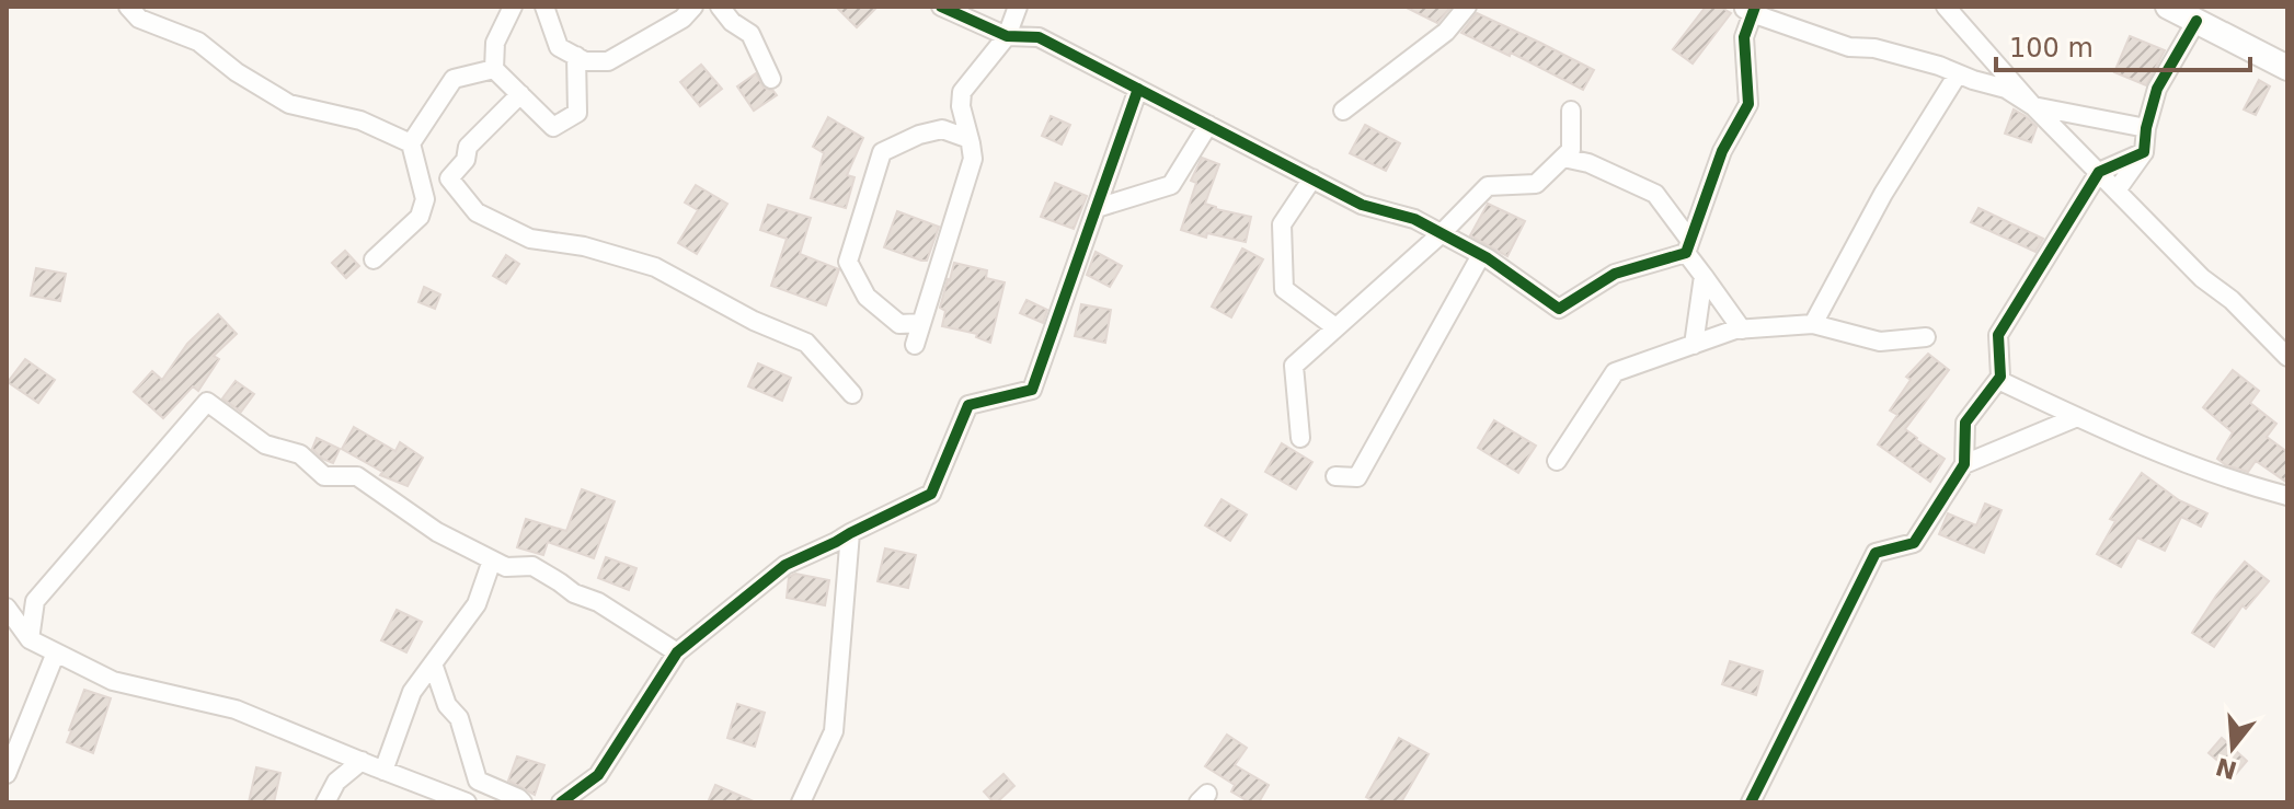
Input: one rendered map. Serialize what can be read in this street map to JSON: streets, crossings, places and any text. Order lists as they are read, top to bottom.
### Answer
{
  "scale_bar": "100 m",
  "north": "bottom"
}
